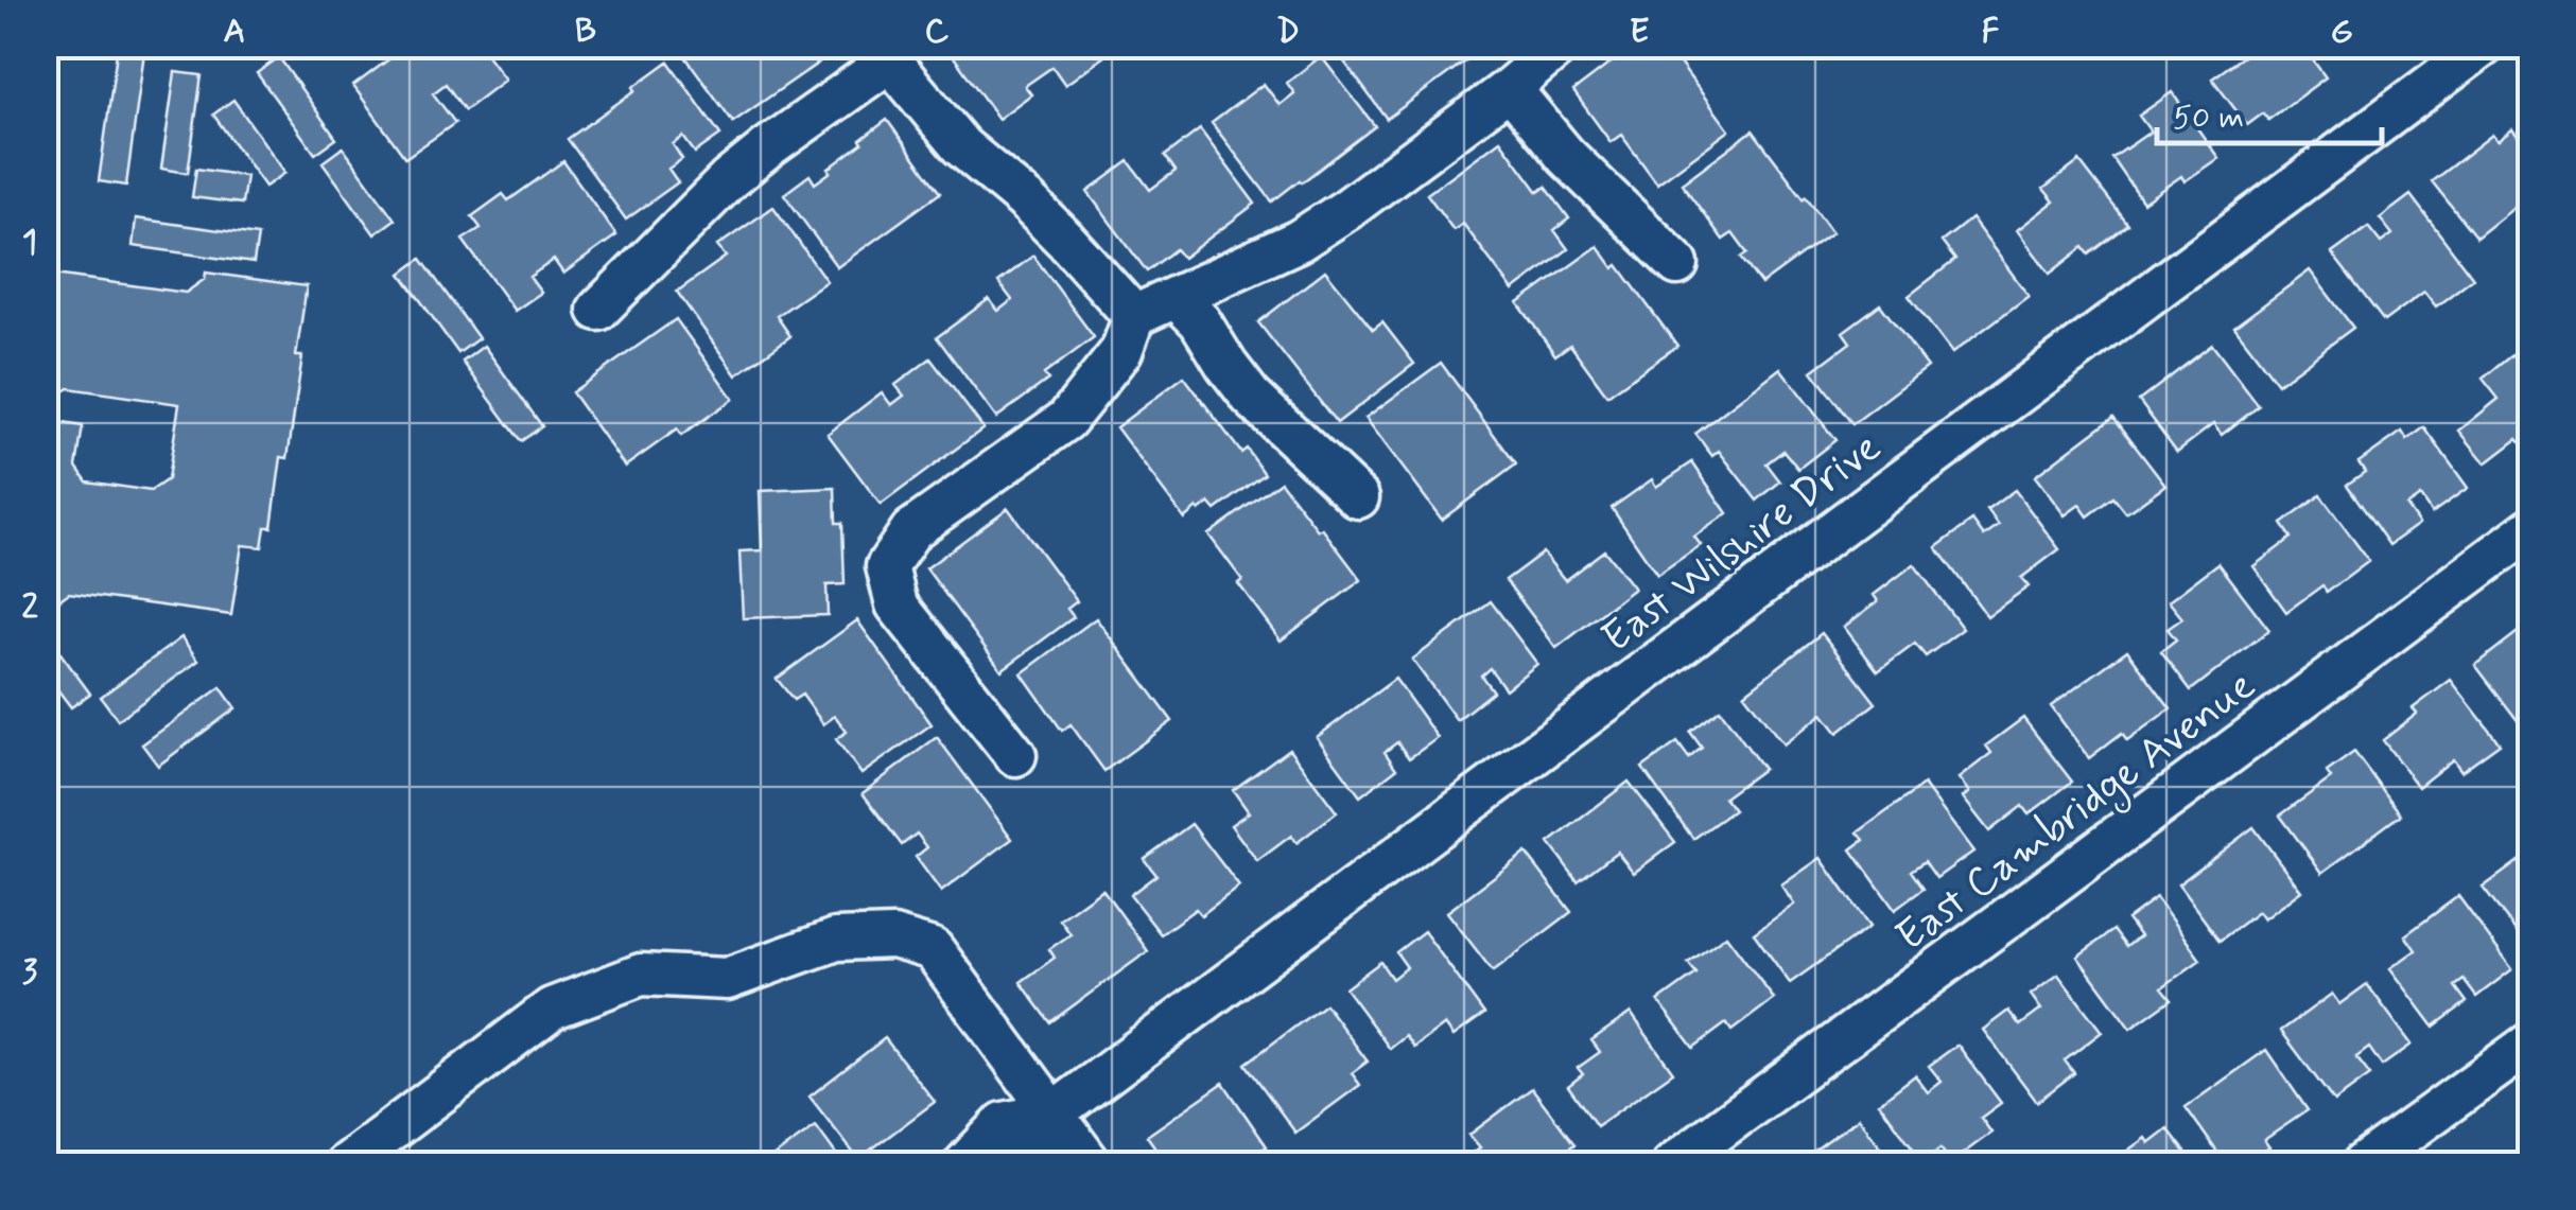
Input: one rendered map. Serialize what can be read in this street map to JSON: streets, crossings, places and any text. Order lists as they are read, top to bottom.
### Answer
{
  "streets": {
    "street": ["East Wilshire Drive", "East Cambridge Avenue"]
  },
  "scale_bar": "50 m",
  "grid": {
    "columns": [
      "A",
      "B",
      "C",
      "D",
      "E",
      "F",
      "G"
    ],
    "rows": ["1", "2", "3"]
  }
}
